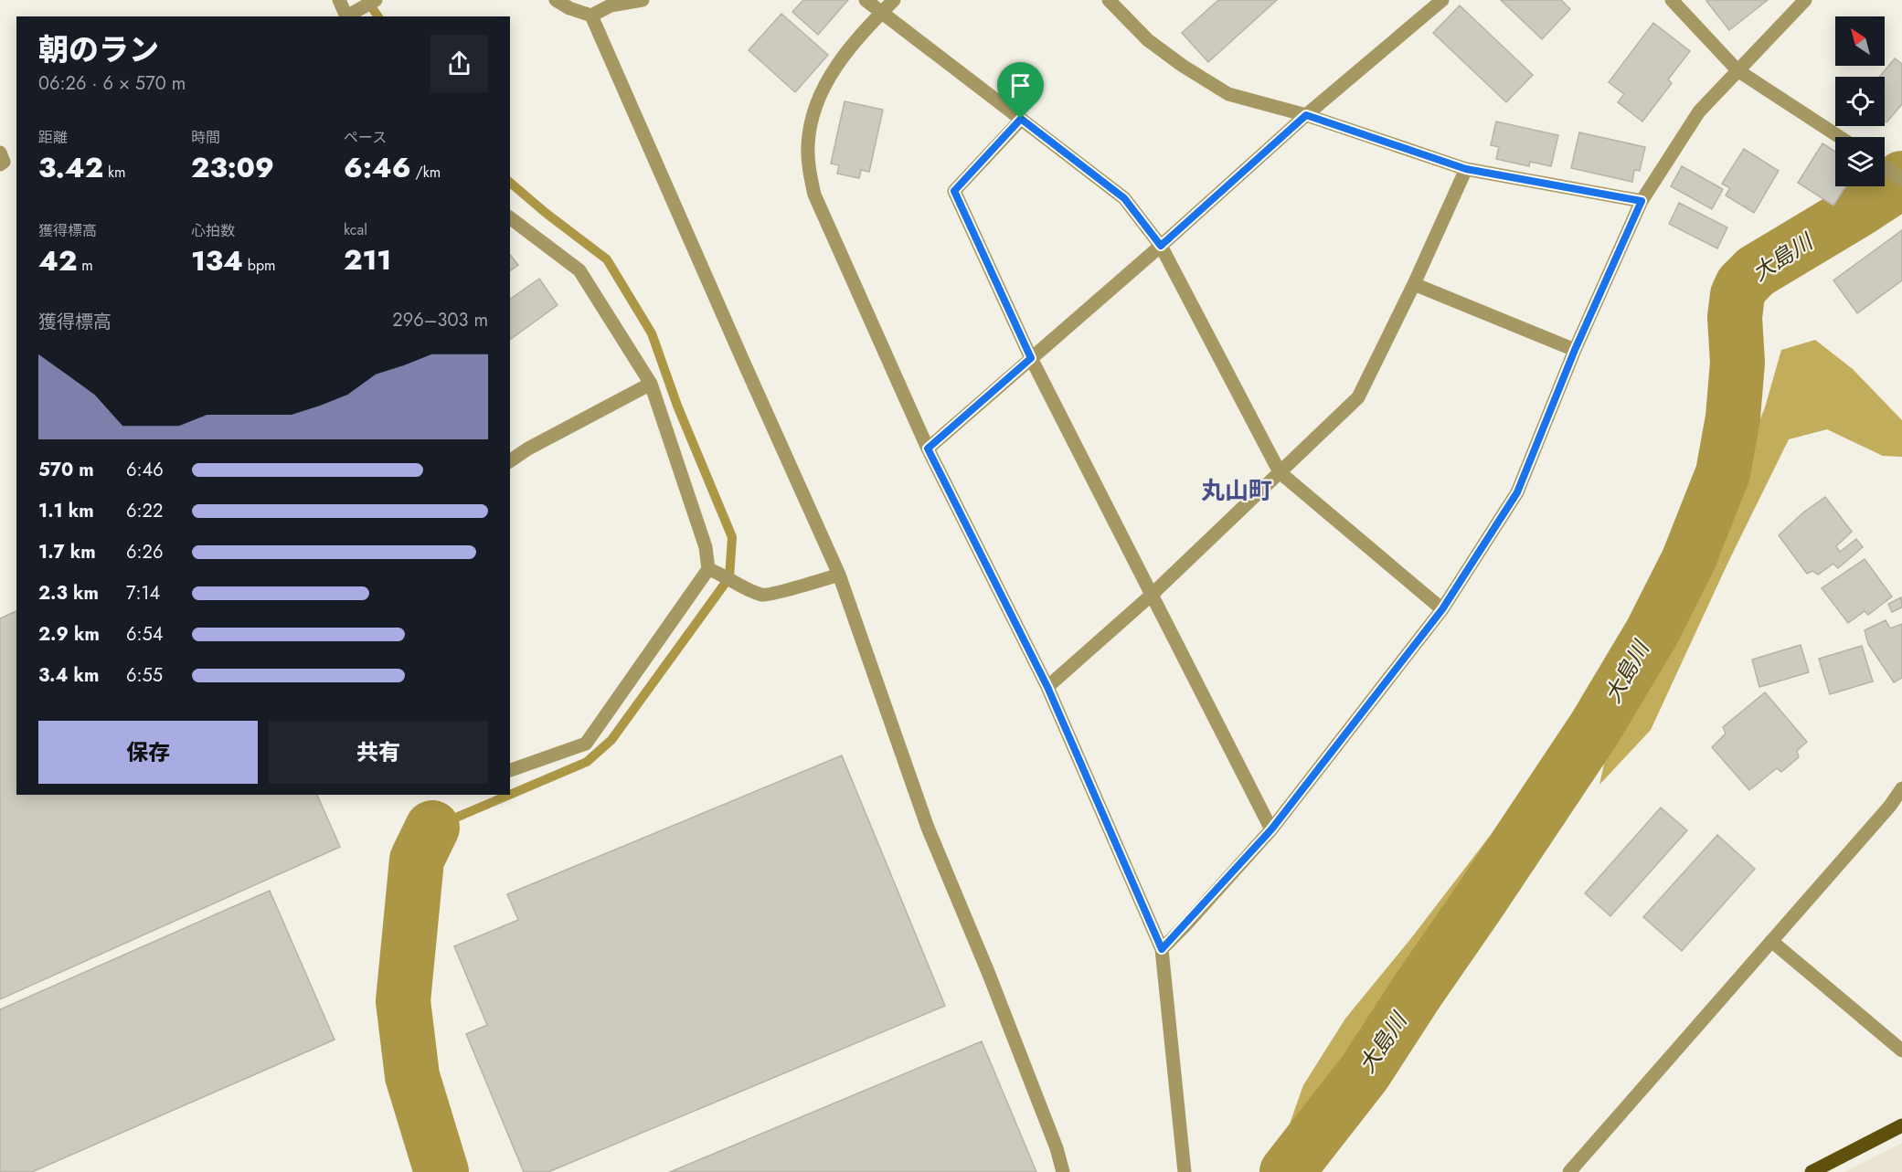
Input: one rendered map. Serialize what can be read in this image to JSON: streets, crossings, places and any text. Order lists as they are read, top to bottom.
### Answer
{
  "districts": ["丸山町"],
  "water": ["大島川"],
  "north": "top left",
  "page": {
    "heading": ["朝のラン", "06:26 · 6 × 570 m"],
    "stats": [
      ["距離", "3.42 km"],
      ["時間", "23:09"],
      ["ペース", "6:46 /km"],
      ["獲得標高", "42 m"],
      ["心拍数", "134 bpm"],
      ["kcal", "211"]
    ],
    "chart": ["獲得標高", "296–303 m"],
    "list": [
      {
        "name": "570 m",
        "note": "6:46"
      },
      {
        "name": "1.1 km",
        "note": "6:22"
      },
      {
        "name": "1.7 km",
        "note": "6:26"
      },
      {
        "name": "2.3 km",
        "note": "7:14"
      },
      {
        "name": "2.9 km",
        "note": "6:54"
      },
      {
        "name": "3.4 km",
        "note": "6:55"
      }
    ],
    "buttons": ["保存", "共有"]
  }
}
